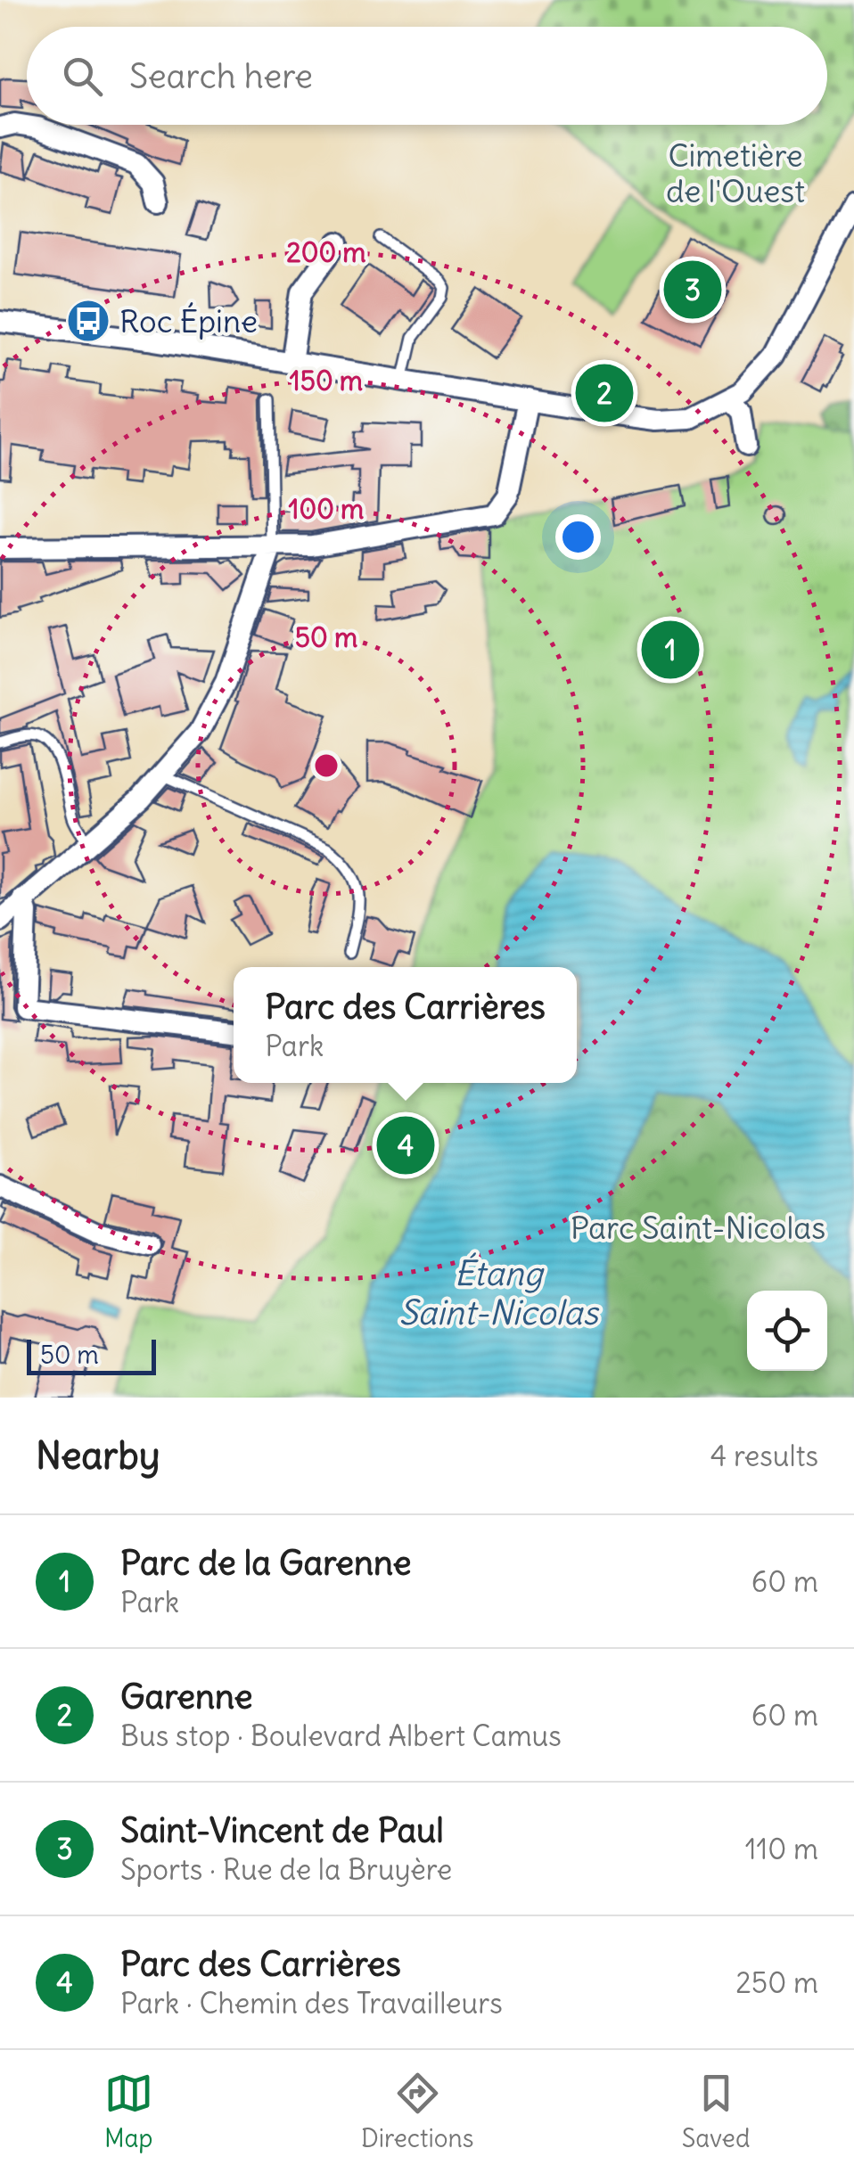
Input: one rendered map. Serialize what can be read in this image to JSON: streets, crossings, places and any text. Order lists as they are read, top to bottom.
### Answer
{
  "water": ["Étang Saint-Nicolas"],
  "parks": ["Cimetière de l'Ouest", "Parc Saint-Nicolas"],
  "places": {
    "bus stop": ["Roc Épine"]
  },
  "scale_bar": "50 m",
  "page": {
    "search": "Search here",
    "pins": [
      "3",
      "2",
      "1",
      "4"
    ],
    "popup": ["Parc des Carrières", "Park"],
    "scale": "50 m",
    "heading": ["Nearby", "4 results"],
    "list": [
      {
        "mark": "1",
        "name": "Parc de la Garenne",
        "note": "Park",
        "value": "60 m"
      },
      {
        "mark": "2",
        "name": "Garenne",
        "note": "Bus stop · Boulevard Albert Camus",
        "value": "60 m"
      },
      {
        "mark": "3",
        "name": "Saint-Vincent de Paul",
        "note": "Sports · Rue de la Bruyère",
        "value": "110 m"
      },
      {
        "mark": "4",
        "name": "Parc des Carrières",
        "note": "Park · Chemin des Travailleurs",
        "value": "250 m"
      }
    ],
    "nav": ["Map", "Directions", "Saved"]
  },
  "rings": [
    "200 m",
    "150 m",
    "100 m",
    "50 m"
  ]
}
